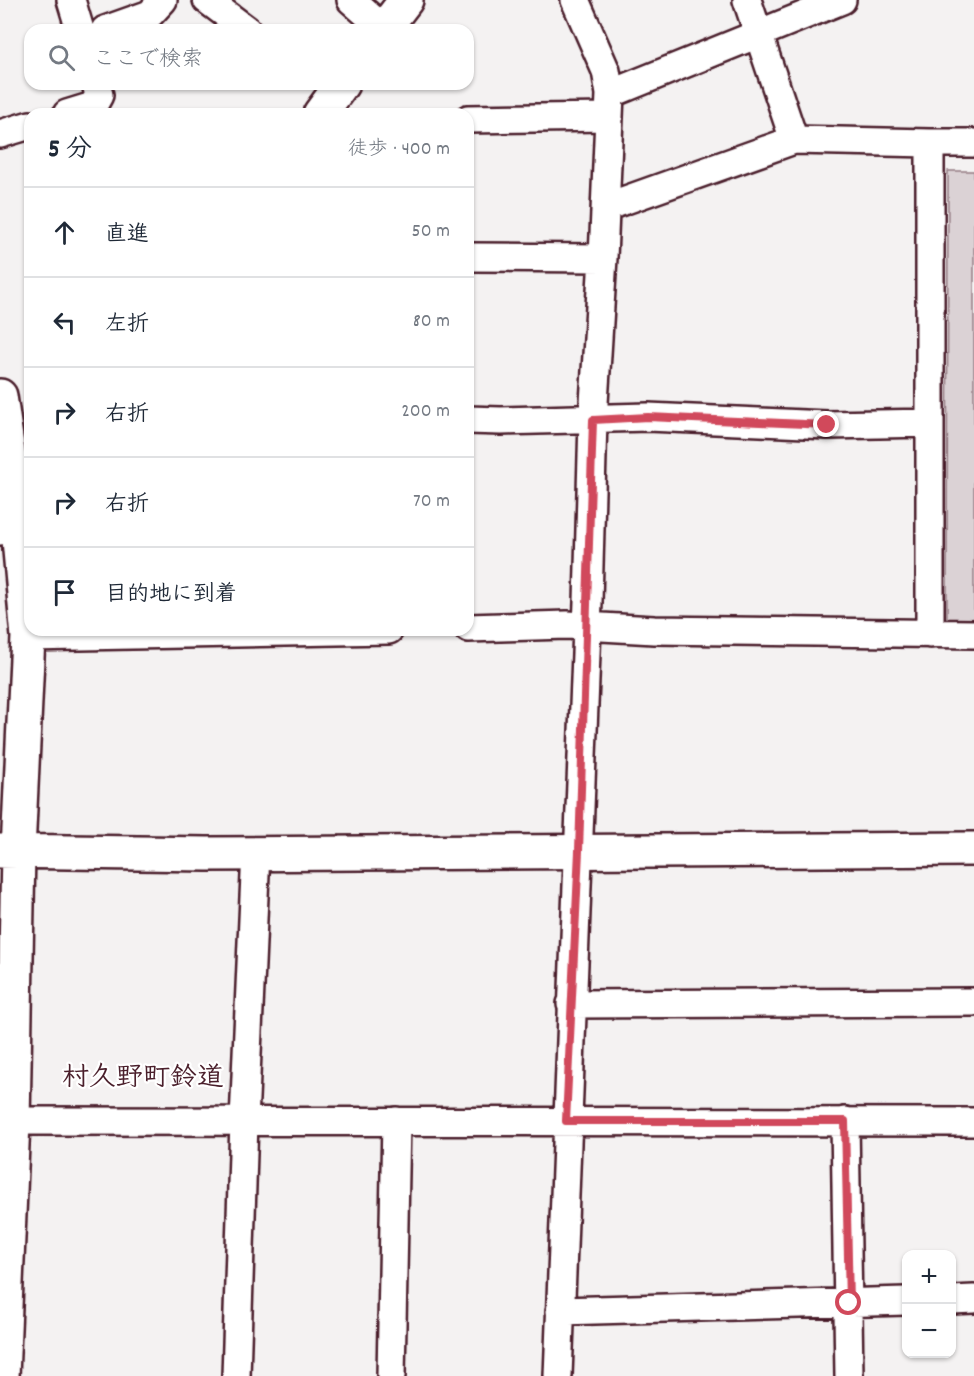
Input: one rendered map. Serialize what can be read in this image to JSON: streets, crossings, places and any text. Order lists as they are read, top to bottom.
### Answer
{
  "districts": ["村久野町鈴道"],
  "page": {
    "search": "ここで検索",
    "heading": ["5 分", "徒歩 · 400 m"],
    "list": [
      ["直進", "50 m"],
      ["左折", "80 m"],
      ["右折", "200 m"],
      ["右折", "70 m"],
      "目的地に到着"
    ],
    "map_buttons": ["+", "−"]
  }
}
